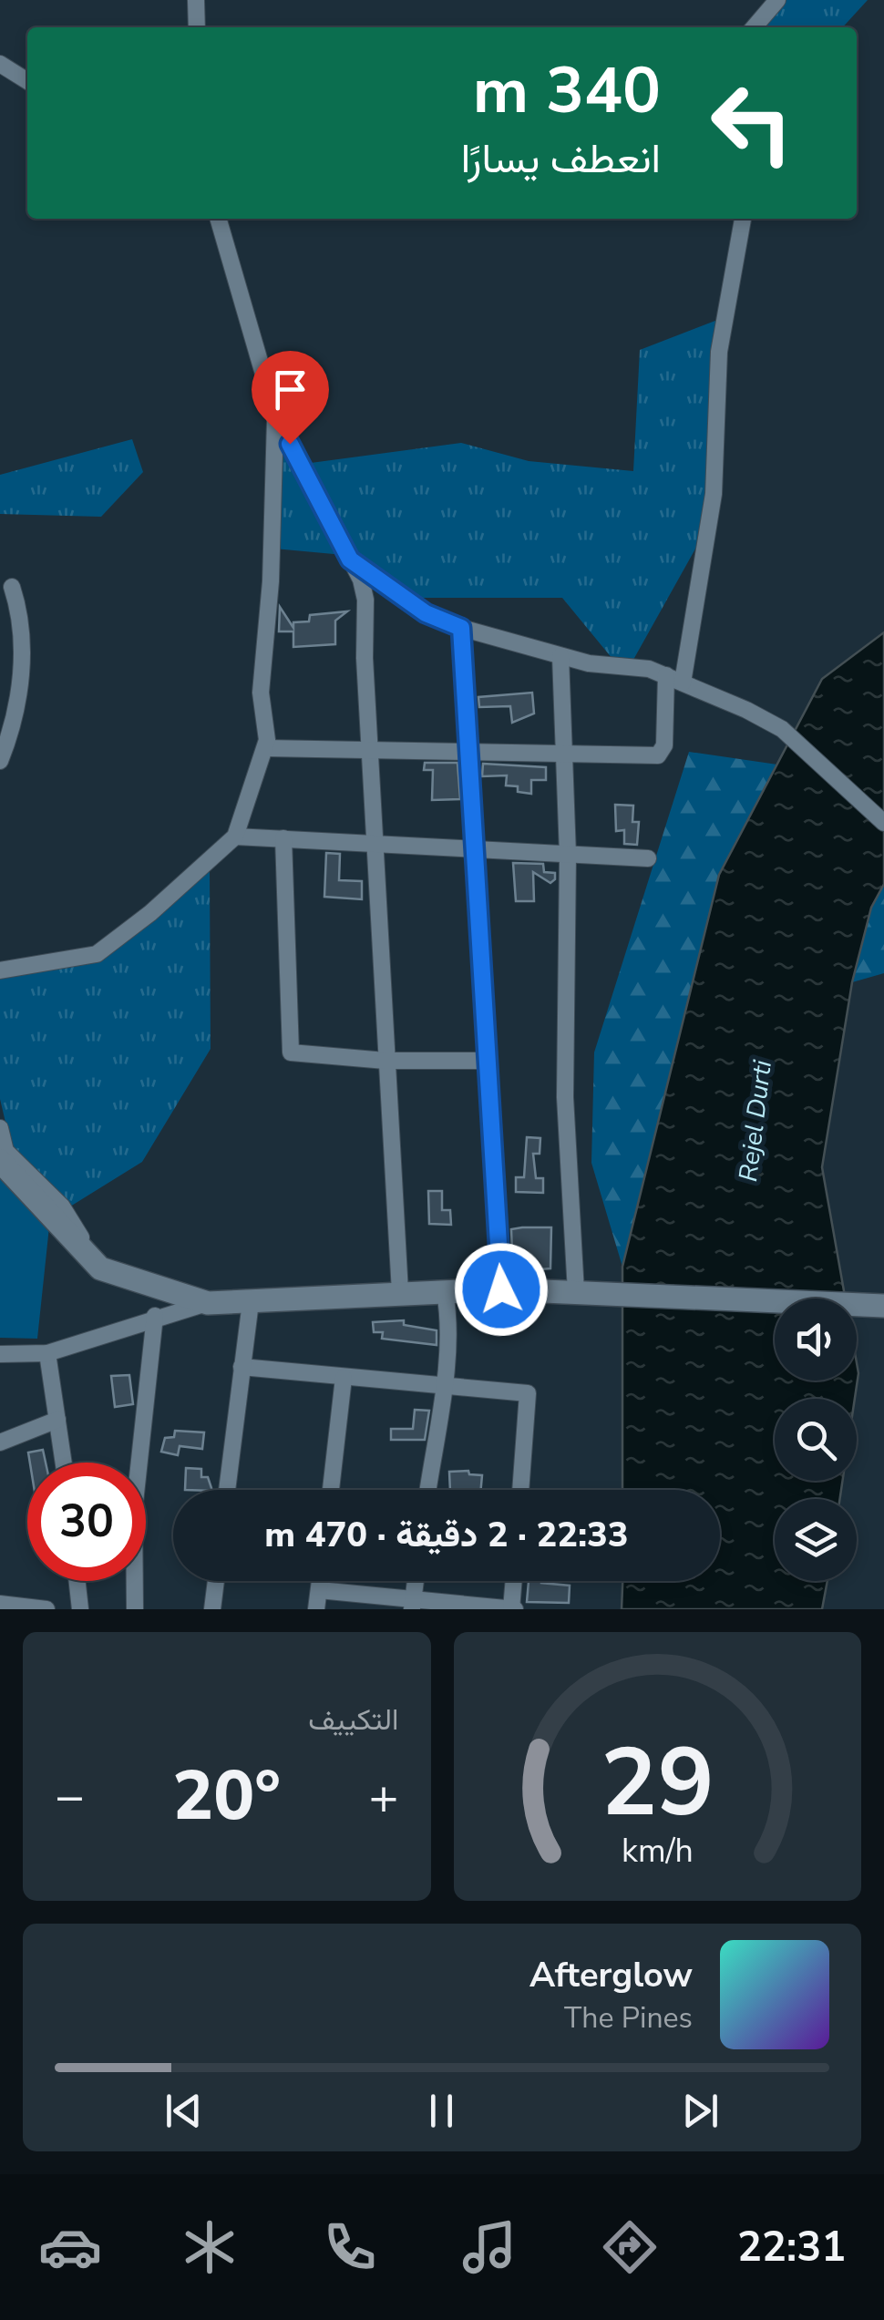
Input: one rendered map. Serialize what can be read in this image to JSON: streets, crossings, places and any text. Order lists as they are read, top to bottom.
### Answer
{
  "water": ["Rejel Durti"],
  "page": {
    "turn": ["340 m", "انعطف يسارًا"],
    "limit": "30",
    "trip": "22:33 · 2 دقيقة · 470 m",
    "tile": "التكييف",
    "heat": ["−", "20°", "+"],
    "song": ["Afterglow", "The Pines"],
    "tabs": "22:31",
    "gauge": ["29", "km/h"]
  }
}
